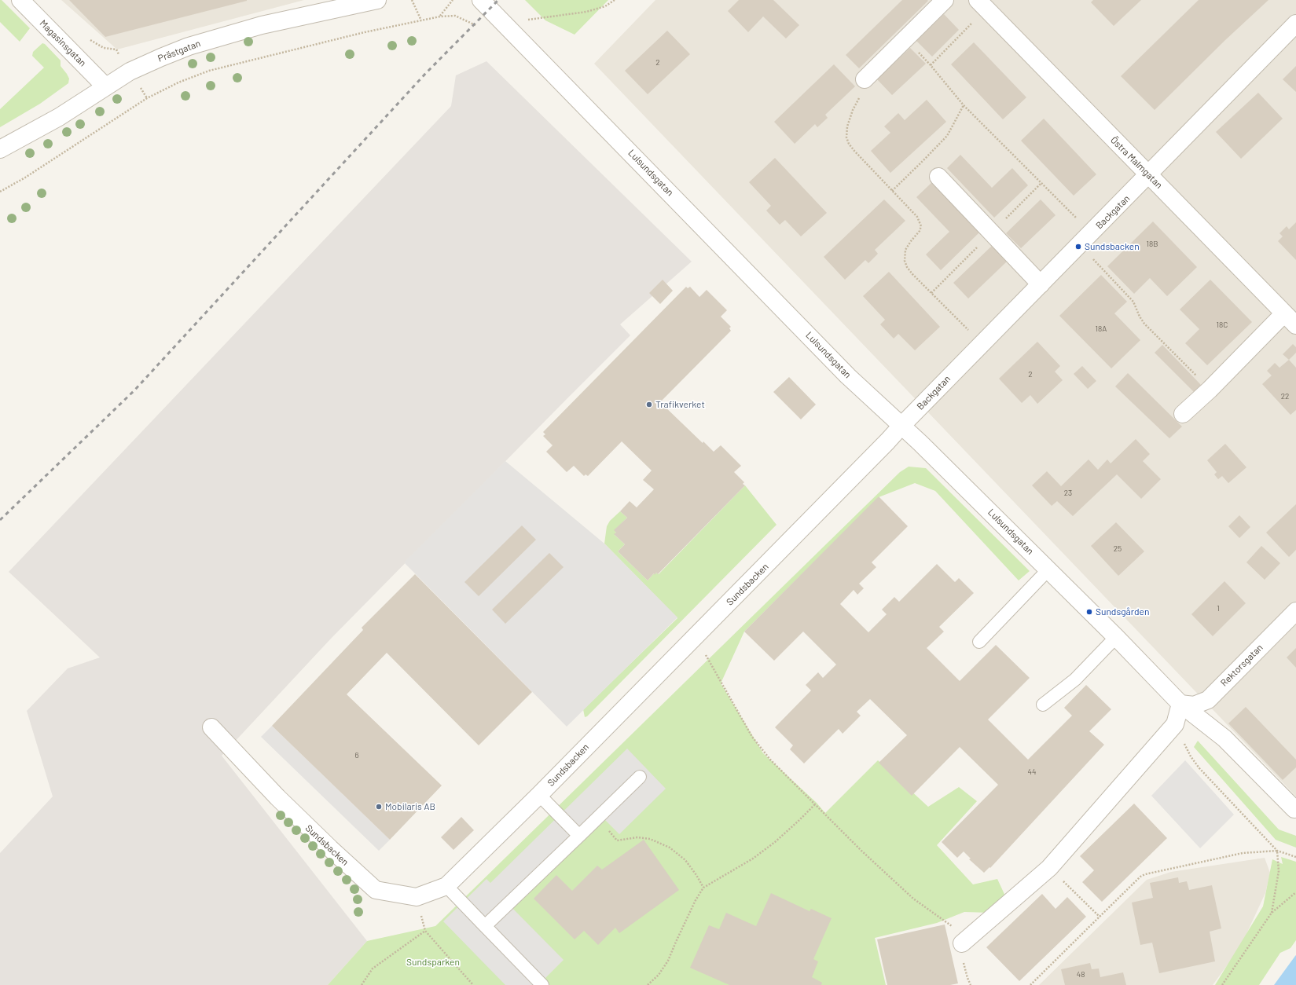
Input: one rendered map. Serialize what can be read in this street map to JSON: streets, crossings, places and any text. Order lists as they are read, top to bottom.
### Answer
{
  "streets": {
    "street": [
      "Magasinsgatan",
      "Prästgatan",
      "Östra Malmgatan",
      "Lulsundsgatan",
      "Backgatan",
      "Sundsbacken",
      "Rektorsgatan"
    ]
  },
  "crossings": [
    ["Magasinsgatan", "Prästgatan"],
    ["Östra Malmgatan", "Backgatan"],
    ["Lulsundsgatan", "Backgatan"],
    ["Lulsundsgatan", "Sundsbacken"],
    ["Lulsundsgatan", "Rektorsgatan"],
    ["Backgatan", "Sundsbacken"]
  ],
  "parks": ["Sundsparken"],
  "places": [
    "Sundsbacken",
    "Trafikverket",
    "Sundsgården",
    "Mobilaris AB"
  ],
  "house_numbers": [
    "2",
    "18B",
    "18C",
    "18A",
    "2",
    "22",
    "23",
    "25",
    "1",
    "6",
    "44",
    "48"
  ]
}
